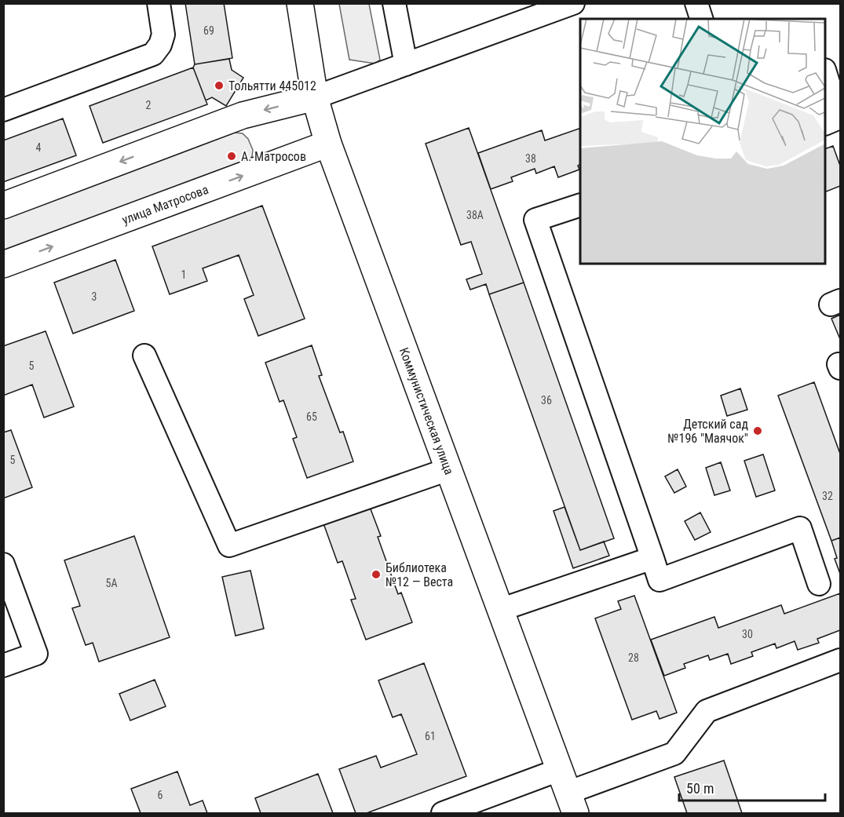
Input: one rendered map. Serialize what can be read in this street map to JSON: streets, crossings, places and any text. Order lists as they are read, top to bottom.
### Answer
{
  "streets": {
    "main road": ["улица Матросова", "Коммунистическая улица"]
  },
  "crossings": [
    ["улица Матросова", "Коммунистическая улица"]
  ],
  "places": [
    "Тольятти 445012",
    "А. Матросов",
    "Детский сад №196 \"Маячок\"",
    "Библиотека №12 — Веста"
  ],
  "house_numbers": [
    "69",
    "2",
    "4",
    "38",
    "38А",
    "1",
    "3",
    "5",
    "36",
    "65",
    "5",
    "32",
    "5А",
    "30",
    "28",
    "61",
    "6"
  ],
  "scale_bar": "50 m"
}
